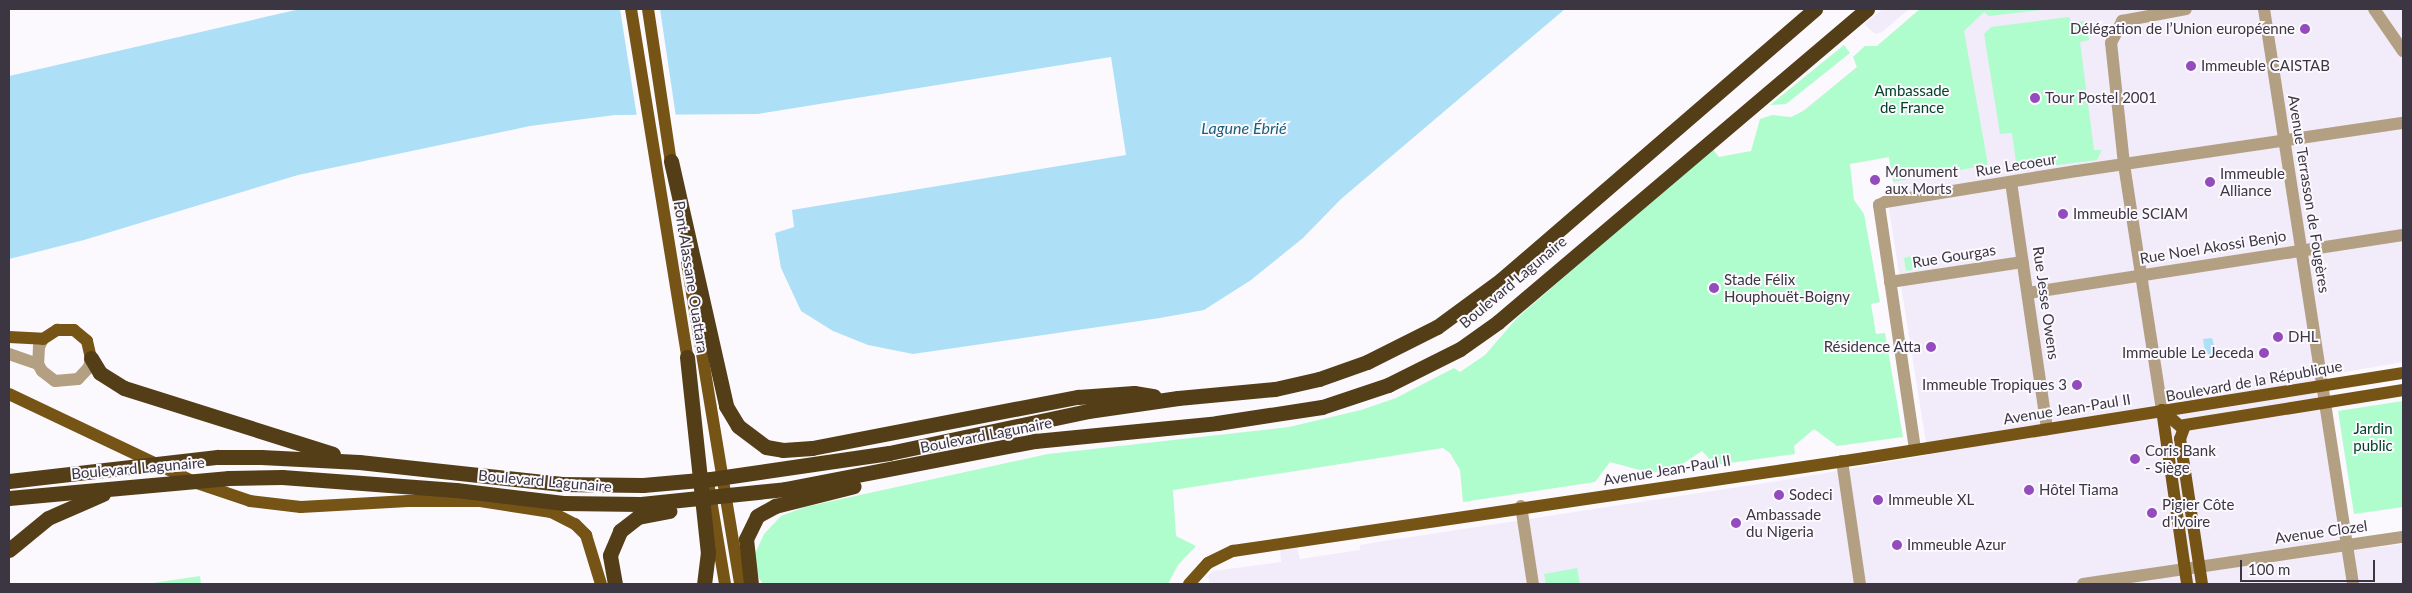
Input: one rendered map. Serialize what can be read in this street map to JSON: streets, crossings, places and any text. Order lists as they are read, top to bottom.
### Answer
{
  "streets": {
    "highway": ["Boulevard Lagunaire"],
    "main road": ["Pont Alassane Ouattara", "Boulevard de la République", "Avenue Jean-Paul II"],
    "street": [
      "Rue Lecoeur",
      "Avenue Terrasson de Fougères",
      "Rue Noel Akossi Benjo",
      "Rue Gourgas",
      "Rue Jesse Owens",
      "Avenue Clozel"
    ]
  },
  "crossings": [
    ["Rue Lecoeur", "Avenue Terrasson de Fougères"],
    ["Rue Lecoeur", "Rue Gourgas"],
    ["Rue Lecoeur", "Rue Jesse Owens"],
    ["Rue Lecoeur", "Avenue Jean-Paul II"],
    ["Avenue Terrasson de Fougères", "Rue Noel Akossi Benjo"],
    ["Avenue Terrasson de Fougères", "Boulevard de la République"],
    ["Avenue Terrasson de Fougères", "Avenue Clozel"],
    ["Rue Noel Akossi Benjo", "Rue Jesse Owens"],
    ["Rue Gourgas", "Rue Jesse Owens"],
    ["Rue Jesse Owens", "Avenue Jean-Paul II"],
    ["Boulevard de la République", "Avenue Jean-Paul II"],
    ["Boulevard de la République", "Avenue Clozel"]
  ],
  "water": ["Lagune Ébrié"],
  "parks": ["Ambassade de France", "Jardin public"],
  "places": [
    "Délégation de l’Union européenne",
    "Immeuble CAISTAB",
    "Tour Postel 2001",
    "Monument aux Morts",
    "Immeuble Alliance",
    "Immeuble SCIAM",
    "Stade Félix Houphouët-Boigny",
    "DHL",
    "Résidence Atta",
    "Immeuble Le Jeceda",
    "Immeuble Tropiques 3",
    "Coris Bank - Siège",
    "Hôtel Tiama",
    "Sodeci",
    "Immeuble XL",
    "Pigier Côte d'Ivoire",
    "Ambassade du Nigeria",
    "Immeuble Azur"
  ],
  "scale_bar": "100 m"
}
